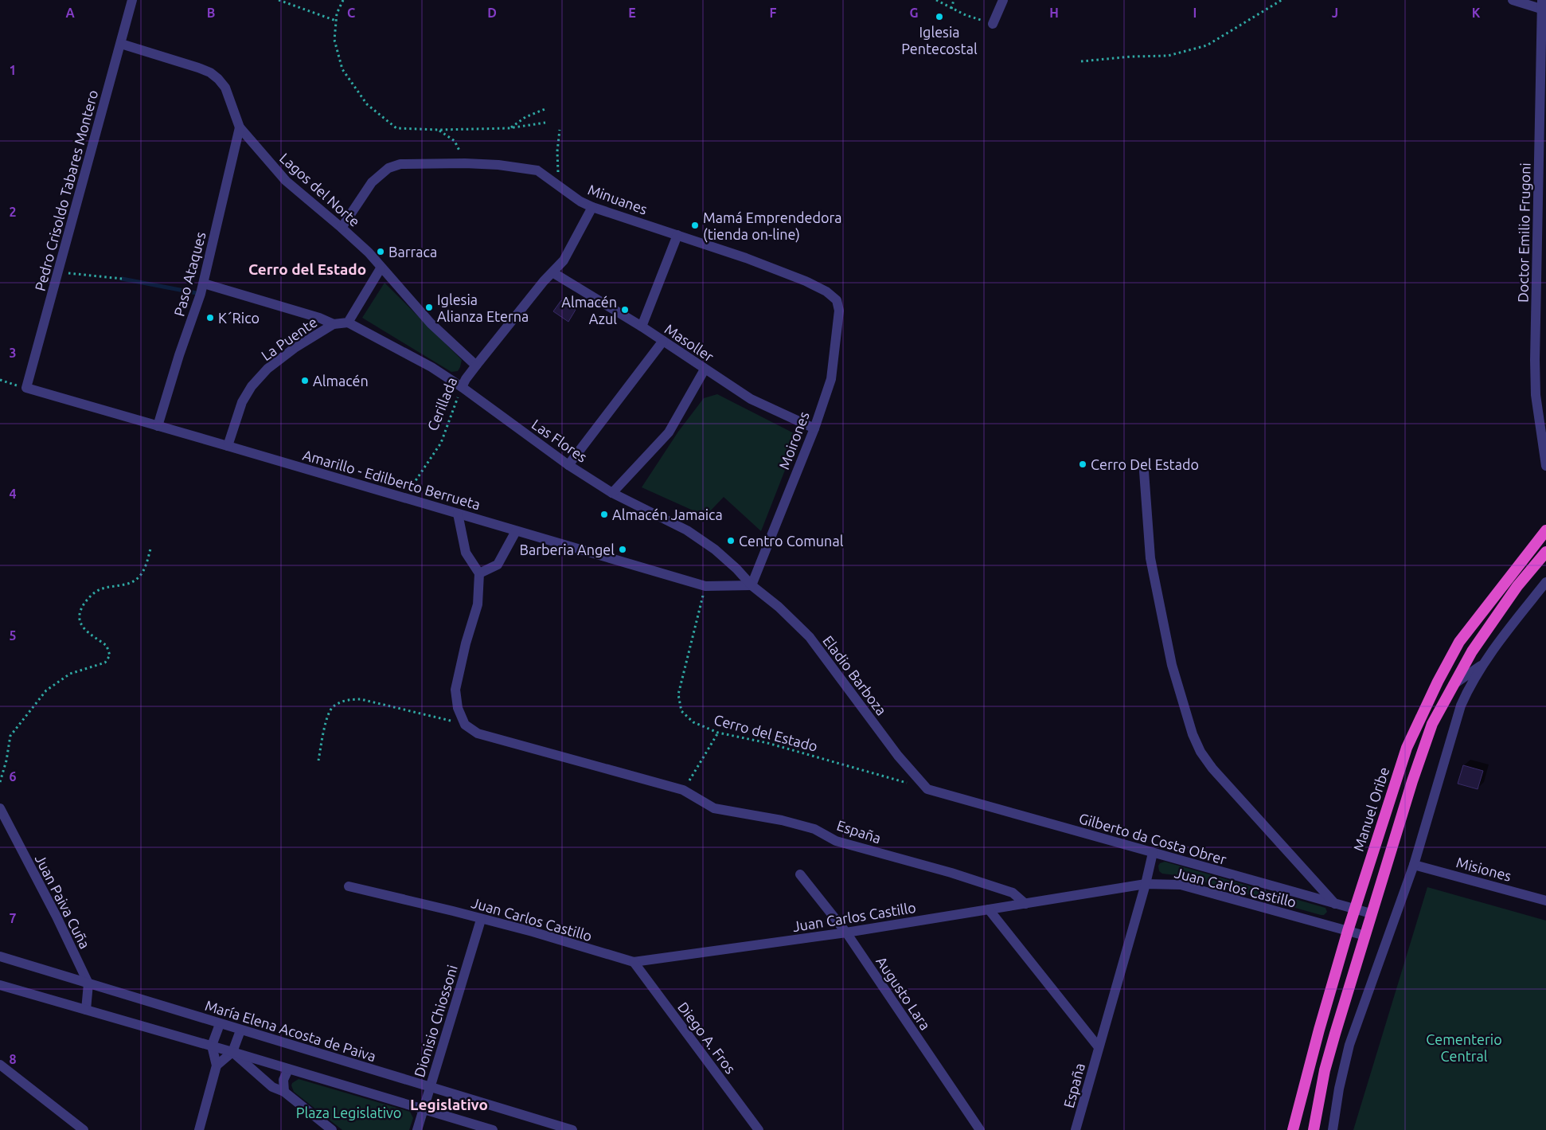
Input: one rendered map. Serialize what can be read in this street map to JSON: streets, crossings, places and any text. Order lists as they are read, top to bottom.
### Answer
{
  "streets": {
    "highway": ["Manuel Oribe"],
    "street": [
      "Lagos del Norte",
      "Pedro Crisoldo Tabares Montero",
      "Minuanes",
      "Doctor Emilio Frugoni",
      "Paso Ataques",
      "La Puente",
      "Masoller",
      "Cerillada",
      "Las Flores",
      "Moirones",
      "Amarillo - Edilberto Berrueta",
      "Eladio Barboza",
      "España",
      "Gilberto da Costa Obrer",
      "Misiones",
      "Juan Carlos Castillo",
      "Juan Paiva Cuña",
      "Augusto Lara",
      "Dionisio Chiossoni",
      "María Elena Acosta de Paiva",
      "Diego A. Fros"
    ],
    "path": ["Cerro del Estado"]
  },
  "crossings": [
    ["Lagos del Norte", "Pedro Crisoldo Tabares Montero"],
    ["Lagos del Norte", "Minuanes"],
    ["Lagos del Norte", "Paso Ataques"],
    ["Lagos del Norte", "Cerillada"],
    ["Pedro Crisoldo Tabares Montero", "Amarillo - Edilberto Berrueta"],
    ["Minuanes", "Cerillada"],
    ["Minuanes", "Moirones"],
    ["Paso Ataques", "Amarillo - Edilberto Berrueta"],
    ["La Puente", "Las Flores"],
    ["La Puente", "Amarillo - Edilberto Berrueta"],
    ["Masoller", "Cerillada"],
    ["Masoller", "Moirones"],
    ["Cerillada", "Las Flores"],
    ["Cerillada", "Amarillo - Edilberto Berrueta"],
    ["Las Flores", "Moirones"],
    ["Las Flores", "Amarillo - Edilberto Berrueta"],
    ["Las Flores", "Eladio Barboza"],
    ["Moirones", "Amarillo - Edilberto Berrueta"],
    ["Moirones", "Eladio Barboza"],
    ["Amarillo - Edilberto Berrueta", "Eladio Barboza"],
    ["Amarillo - Edilberto Berrueta", "Cerro del Estado"],
    ["Eladio Barboza", "Cerro del Estado"],
    ["Eladio Barboza", "Gilberto da Costa Obrer"],
    ["Cerro del Estado", "Gilberto da Costa Obrer"],
    ["Manuel Oribe", "Gilberto da Costa Obrer"],
    ["Manuel Oribe", "Juan Carlos Castillo"],
    ["España", "Gilberto da Costa Obrer"],
    ["España", "Juan Carlos Castillo"],
    ["Juan Carlos Castillo", "Augusto Lara"],
    ["Juan Carlos Castillo", "Dionisio Chiossoni"],
    ["Juan Carlos Castillo", "Diego A. Fros"],
    ["Juan Paiva Cuña", "María Elena Acosta de Paiva"],
    ["Dionisio Chiossoni", "María Elena Acosta de Paiva"]
  ],
  "districts": ["Cerro del Estado", "Legislativo"],
  "parks": ["Cementerio Central", "Plaza Legislativo"],
  "places": [
    "Iglesia Pentecostal",
    "Mamá Emprendedora (tienda on-line)",
    "Barraca",
    "Iglesia Alianza Eterna",
    "Almacén Azul",
    "K´Rico",
    "Almacén",
    "Cerro Del Estado",
    "Almacén Jamaica",
    "Centro Comunal",
    "Barberia Angel"
  ],
  "grid": {
    "columns": [
      "A",
      "B",
      "C",
      "D",
      "E",
      "F",
      "G",
      "H",
      "I",
      "J",
      "K"
    ],
    "rows": [
      "1",
      "2",
      "3",
      "4",
      "5",
      "6",
      "7",
      "8"
    ]
  }
}
